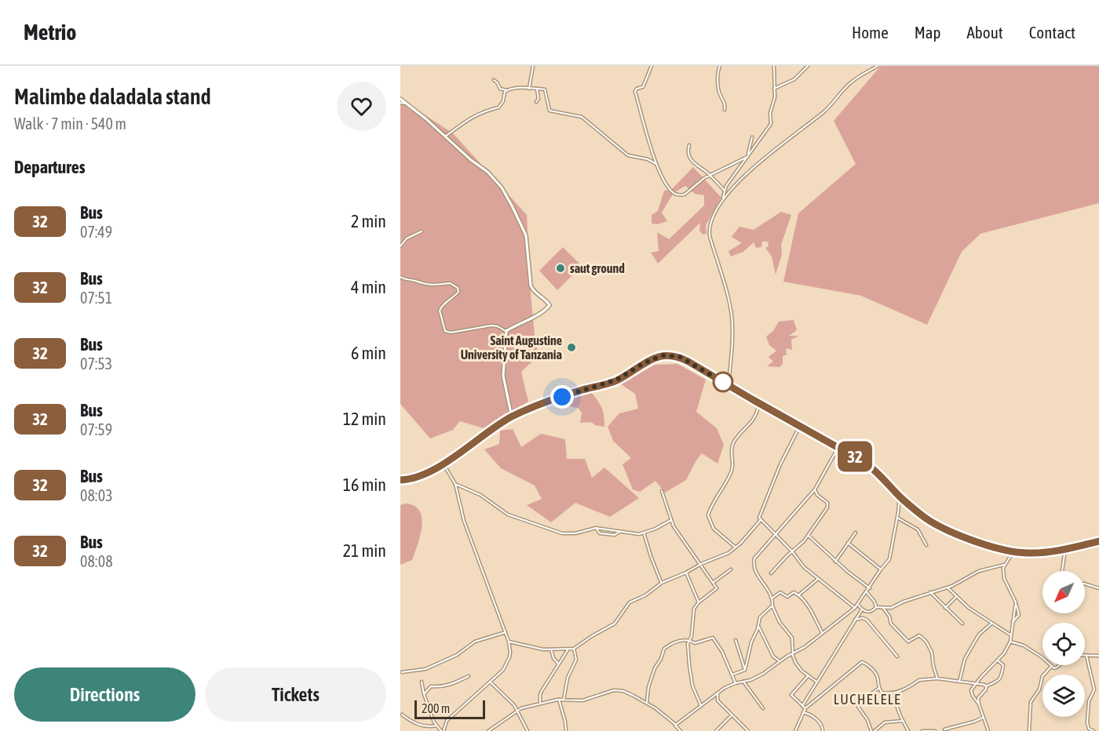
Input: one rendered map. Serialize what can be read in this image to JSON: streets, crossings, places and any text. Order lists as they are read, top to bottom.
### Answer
{
  "districts": ["LUCHELELE"],
  "places": ["saut ground", "Saint Augustine University of Tanzania"],
  "lines": ["bus line 32"],
  "scale_bar": "200 m",
  "north": "bottom left",
  "page": {
    "header": "Metrio",
    "nav": [
      "Home",
      "Map",
      "About",
      "Contact"
    ],
    "heading": [
      ["Malimbe daladala stand", "Walk · 7 min · 540 m"],
      "Departures"
    ],
    "on_map": "32",
    "list": [
      {
        "mark": "32",
        "name": "Bus",
        "note": "07:49",
        "value": "2 min"
      },
      {
        "mark": "32",
        "name": "Bus",
        "note": "07:51",
        "value": "4 min"
      },
      {
        "mark": "32",
        "name": "Bus",
        "note": "07:53",
        "value": "6 min"
      },
      {
        "mark": "32",
        "name": "Bus",
        "note": "07:59",
        "value": "12 min"
      },
      {
        "mark": "32",
        "name": "Bus",
        "note": "08:03",
        "value": "16 min"
      },
      {
        "mark": "32",
        "name": "Bus",
        "note": "08:08",
        "value": "21 min"
      }
    ],
    "buttons": ["Directions", "Tickets"],
    "scale": "200 m"
  }
}
